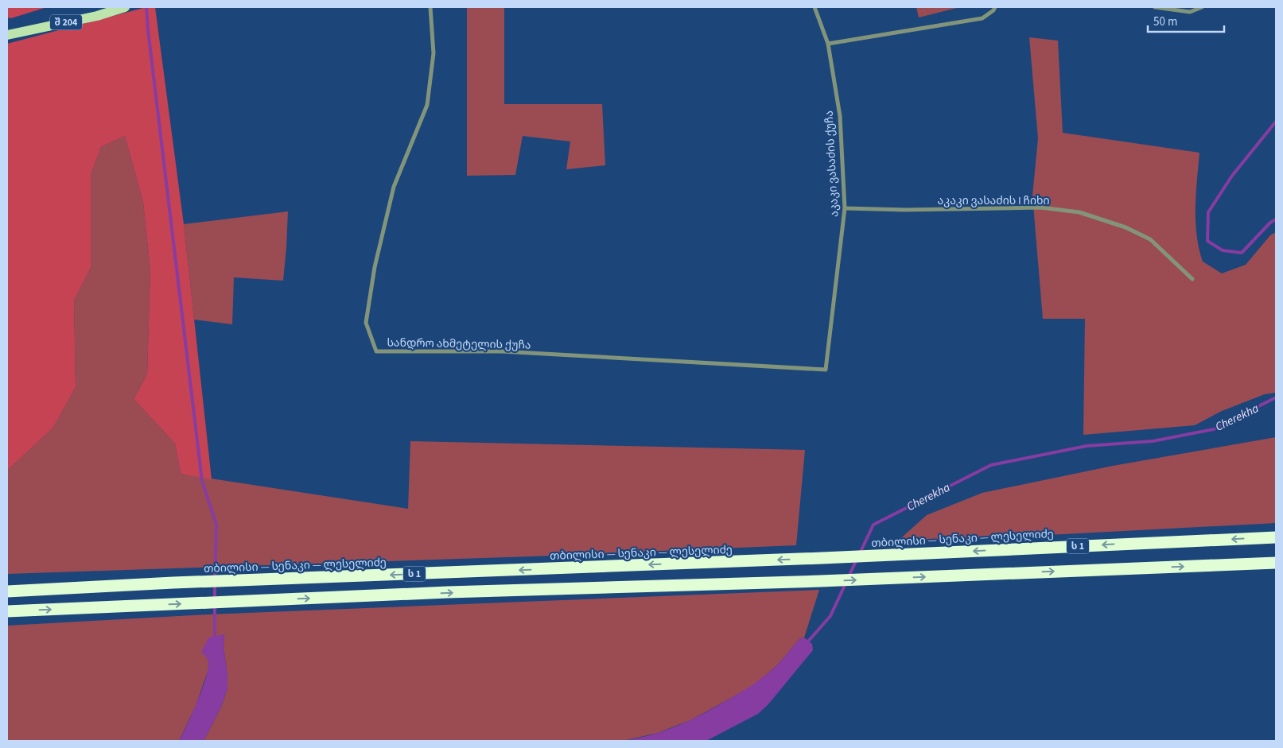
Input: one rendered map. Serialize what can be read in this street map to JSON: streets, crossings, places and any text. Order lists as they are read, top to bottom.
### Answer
{
  "streets": {
    "highway": ["თბილისი — სენაკი — ლესელიძე", "ს 1"],
    "main road": ["შ 204"],
    "street": ["აკაკი ვასაძის ქუჩა", "აკაკი ვასაძის I ჩიხი", "სანდრო ახმეტელის ქუჩა"]
  },
  "crossings": [
    ["აკაკი ვასაძის ქუჩა", "აკაკი ვასაძის I ჩიხი"],
    ["აკაკი ვასაძის ქუჩა", "სანდრო ახმეტელის ქუჩა"]
  ],
  "water": ["Cherekha"],
  "scale_bar": "50 m"
}
